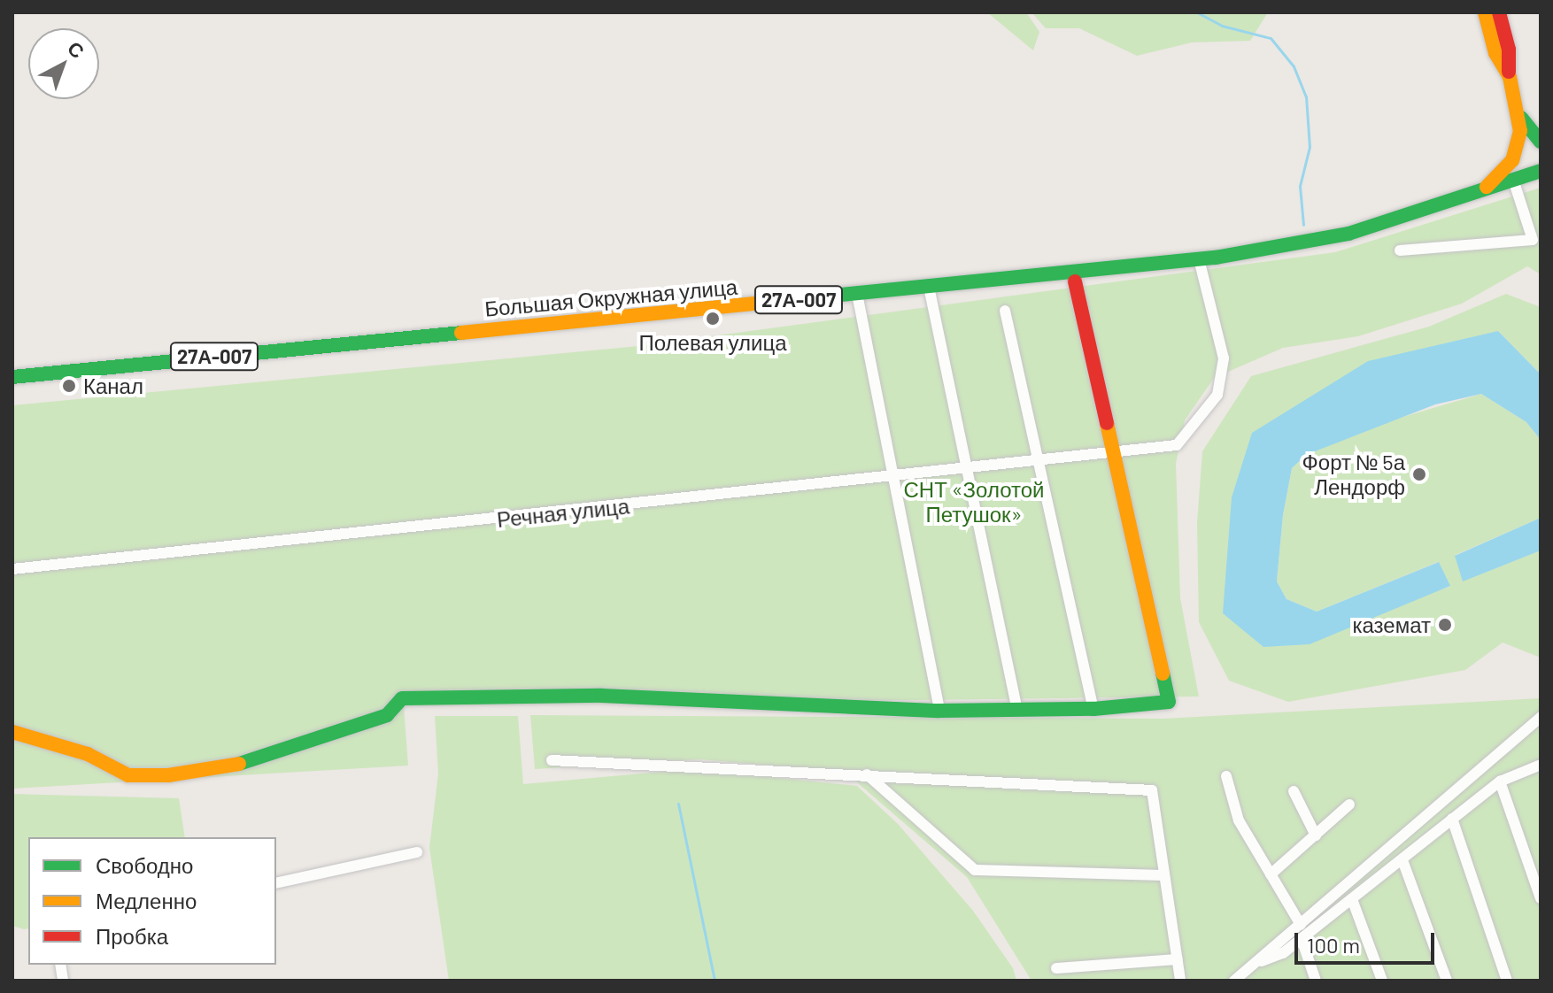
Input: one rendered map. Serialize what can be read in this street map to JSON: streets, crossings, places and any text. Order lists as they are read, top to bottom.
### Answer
{
  "streets": {
    "main road": ["Большая Окружная улица", "27А-007"],
    "street": ["Речная улица"]
  },
  "crossings": [
    ["Большая Окружная улица", "Речная улица"]
  ],
  "parks": ["СНТ «Золотой Петушок»"],
  "places": [
    "Полевая улица",
    "Канал",
    "Форт № 5а Лендорф",
    "каземат"
  ],
  "legend": ["Свободно", "Медленно", "Пробка"],
  "scale_bar": "100 m",
  "north": "top right"
}
